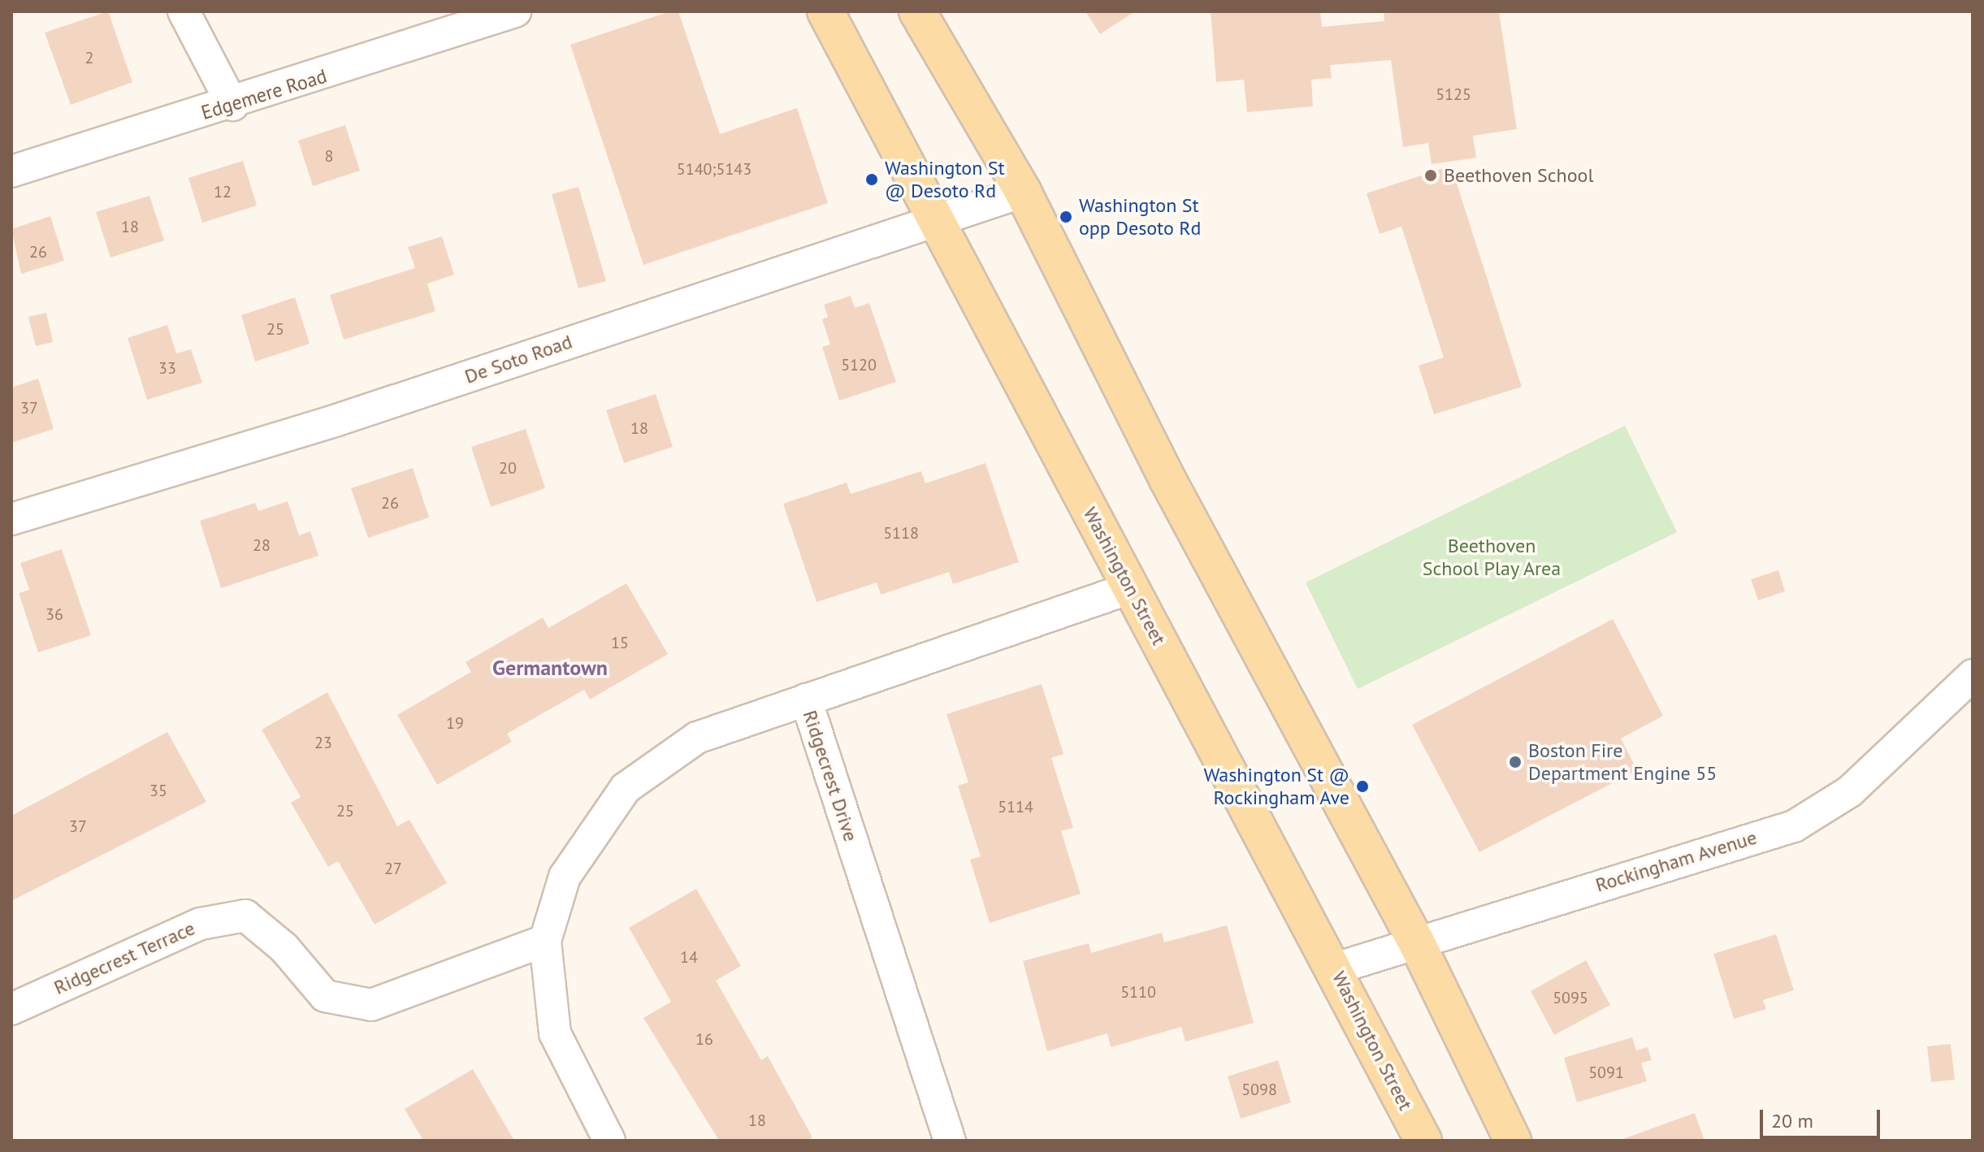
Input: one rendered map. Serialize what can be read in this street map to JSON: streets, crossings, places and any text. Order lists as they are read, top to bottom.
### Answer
{
  "streets": {
    "main road": ["Washington Street"],
    "street": [
      "Edgemere Road",
      "De Soto Road",
      "Ridgecrest Drive",
      "Rockingham Avenue",
      "Ridgecrest Terrace"
    ]
  },
  "crossings": [
    ["De Soto Road", "Washington Street"],
    ["Washington Street", "Ridgecrest Drive"],
    ["Washington Street", "Rockingham Avenue"]
  ],
  "districts": ["Germantown"],
  "parks": ["Beethoven School Play Area"],
  "places": [
    "Beethoven School",
    "Washington St @ Desoto Rd",
    "Washington St opp Desoto Rd",
    "Boston Fire Department Engine 55",
    "Washington St @ Rockingham Ave"
  ],
  "house_numbers": [
    "2",
    "5125",
    "8",
    "5140;5143",
    "12",
    "18",
    "26",
    "25",
    "5120",
    "33",
    "37",
    "18",
    "20",
    "26",
    "5118",
    "28",
    "36",
    "15",
    "19",
    "23",
    "35",
    "5114",
    "25",
    "37",
    "27",
    "14",
    "5110",
    "5095",
    "16",
    "5091",
    "5098",
    "18"
  ],
  "scale_bar": "20 m"
}
